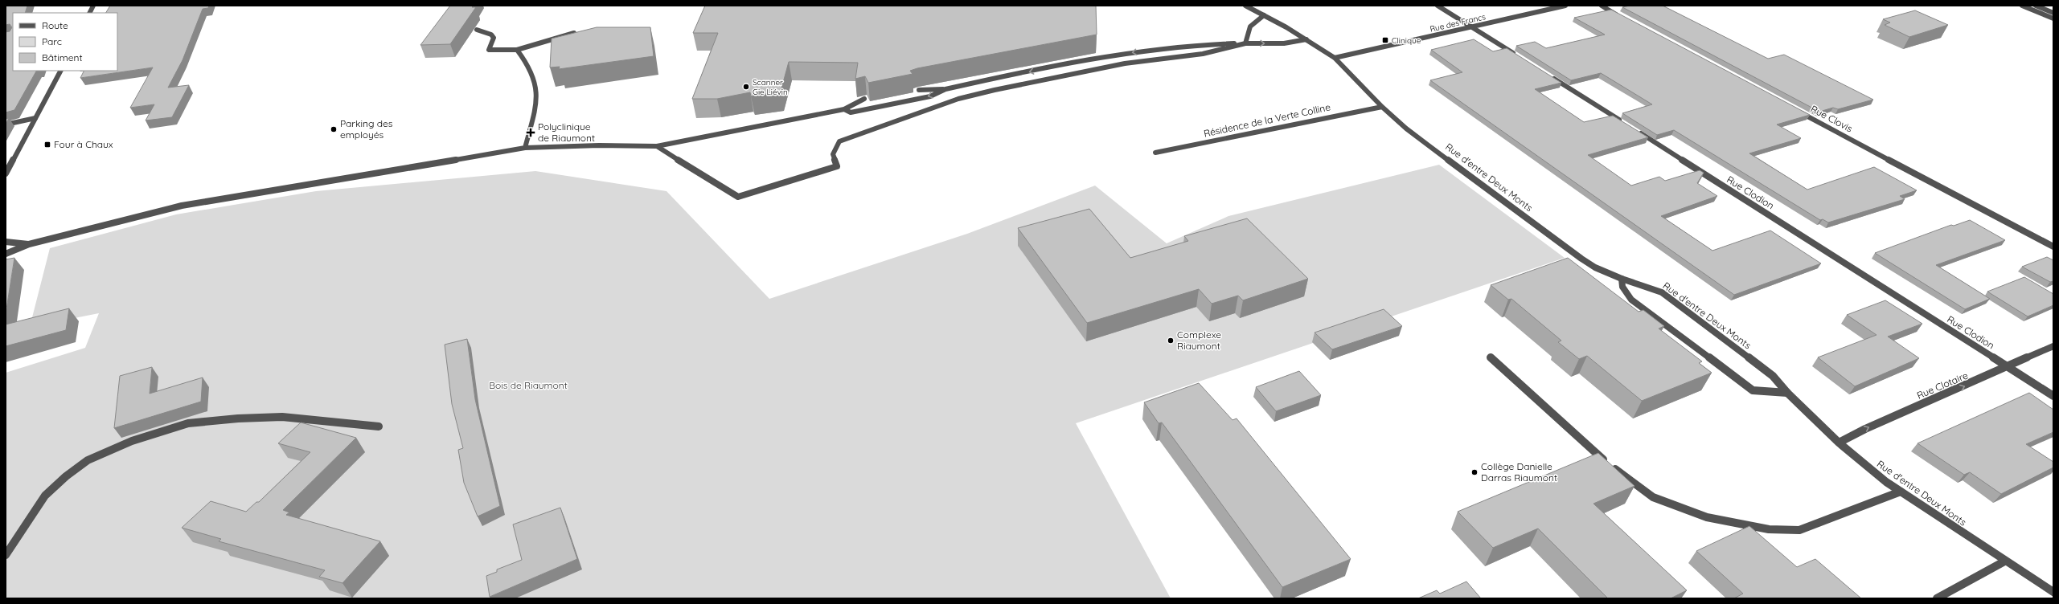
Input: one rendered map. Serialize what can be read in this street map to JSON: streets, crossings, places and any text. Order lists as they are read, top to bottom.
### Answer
{
  "streets": {
    "street": [
      "Rue des Francs",
      "Rue Clovis",
      "Résidence de la Verte Colline",
      "Rue d'entre Deux Monts",
      "Rue Clodion",
      "Rue Clotaire"
    ]
  },
  "crossings": [
    ["Rue des Francs", "Rue d'entre Deux Monts"],
    ["Résidence de la Verte Colline", "Rue d'entre Deux Monts"],
    ["Rue d'entre Deux Monts", "Rue Clotaire"],
    ["Rue Clodion", "Rue Clotaire"]
  ],
  "one_way": ["Rue Clotaire"],
  "parks": ["Bois de Riaumont"],
  "places": {
    "transit": ["Clinique", "Four à Chaux"],
    "other": [
      "Scanner Gie Liévin",
      "Parking des employés",
      "Complexe Riaumont",
      "Collège Danielle Darras Riaumont"
    ],
    "health": ["Polyclinique de Riaumont"]
  },
  "legend": ["Route", "Parc", "Bâtiment"]
}
